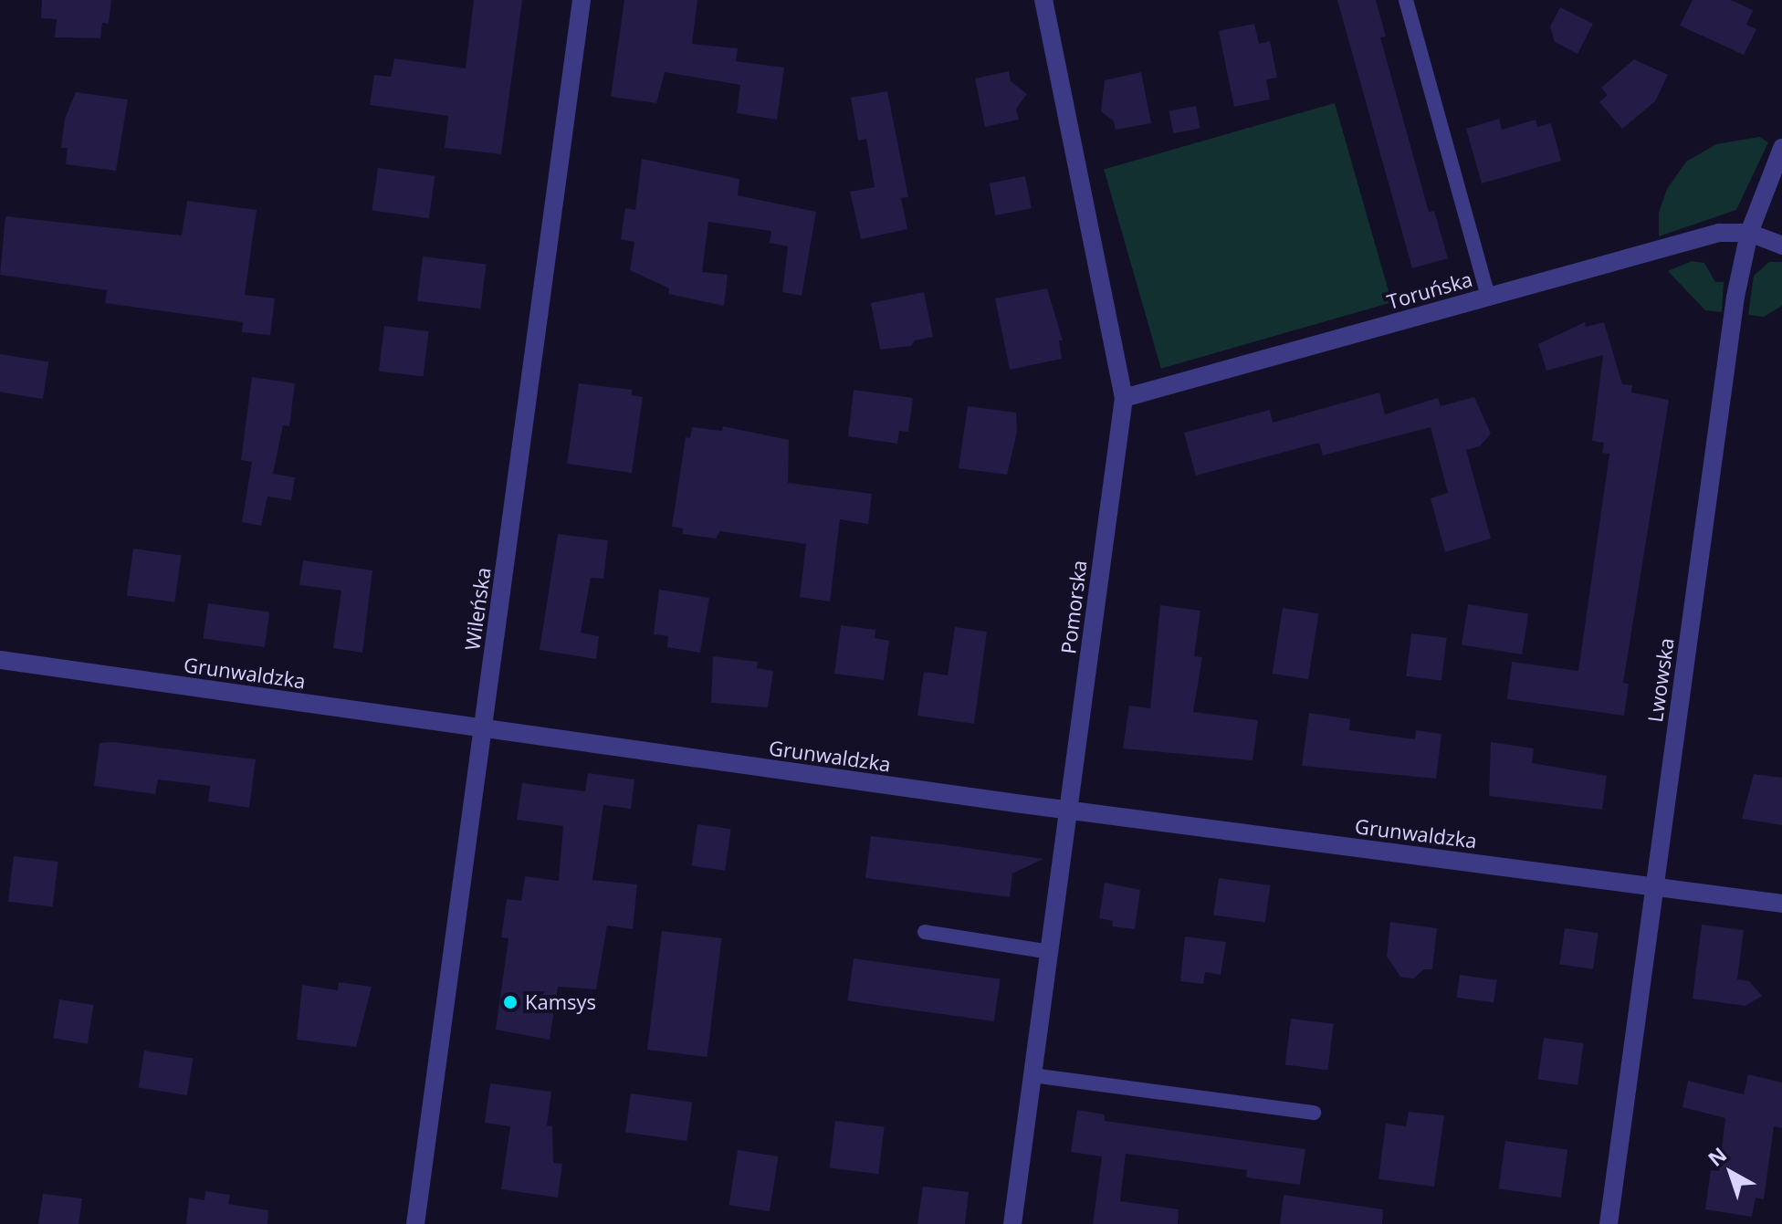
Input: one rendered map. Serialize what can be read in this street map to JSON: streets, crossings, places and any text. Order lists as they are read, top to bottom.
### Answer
{
  "streets": {
    "street": [
      "Toruńska",
      "Pomorska",
      "Wileńska",
      "Grunwaldzka",
      "Lwowska"
    ]
  },
  "crossings": [
    ["Toruńska", "Pomorska"],
    ["Toruńska", "Lwowska"],
    ["Pomorska", "Grunwaldzka"],
    ["Wileńska", "Grunwaldzka"],
    ["Grunwaldzka", "Lwowska"]
  ],
  "places": ["Kamsys"],
  "north": "top left"
}
